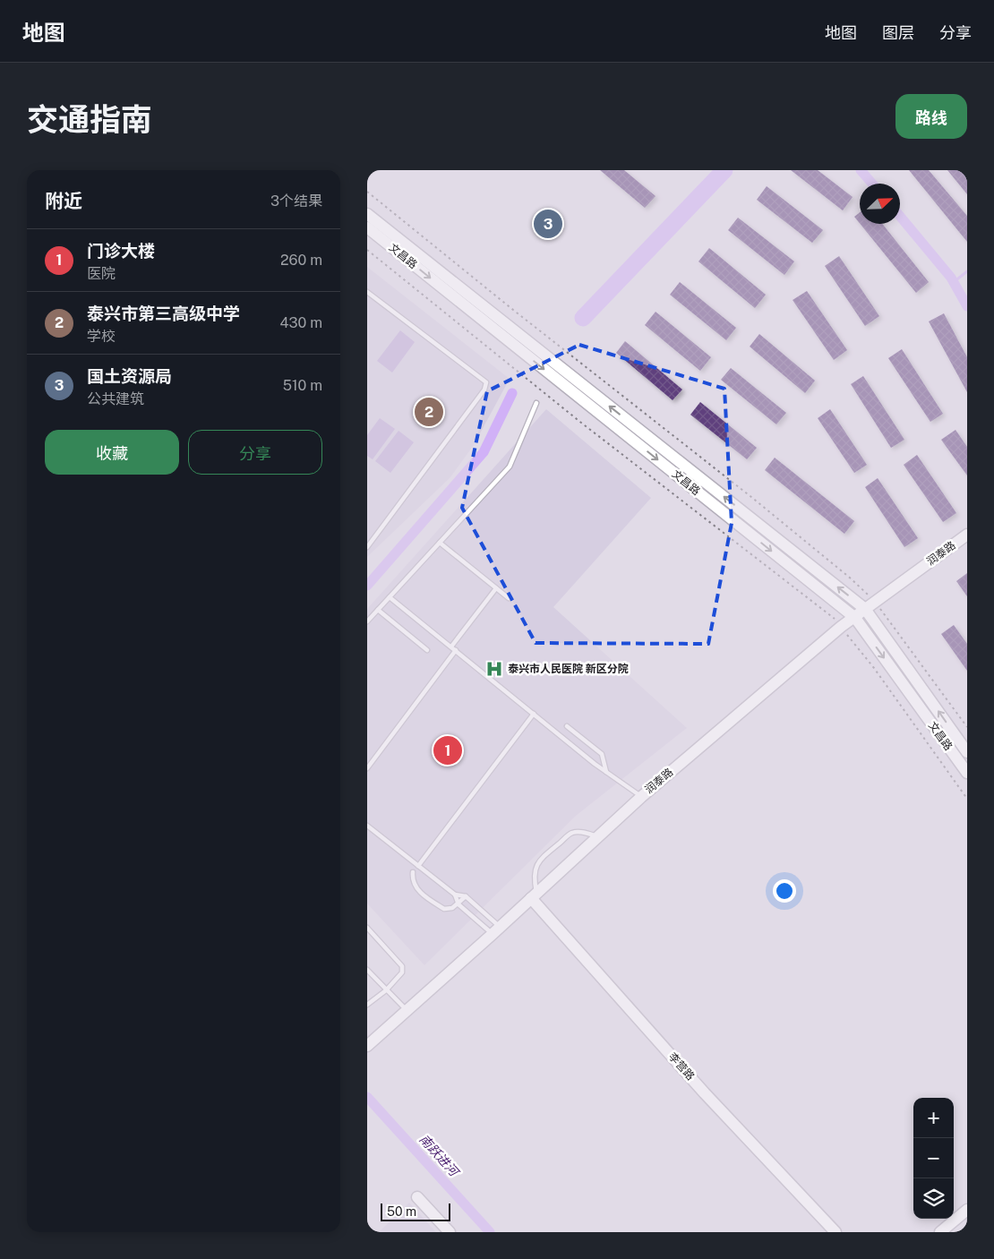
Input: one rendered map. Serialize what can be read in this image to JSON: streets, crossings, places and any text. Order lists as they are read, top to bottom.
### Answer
{
  "streets": {
    "main road": ["文昌路", "润泰路", "李营路"]
  },
  "crossings": [
    ["文昌路", "润泰路"],
    ["润泰路", "李营路"]
  ],
  "water": ["南跃进河"],
  "places": {
    "hospital": ["泰兴市人民医院 新区分院"]
  },
  "scale_bar": "50 m",
  "north": "top right",
  "page": {
    "header": "地图",
    "nav": ["地图", "图层", "分享"],
    "title": "交通指南",
    "buttons": [
      "路线",
      ["收藏", "分享"]
    ],
    "heading": ["附近", "3个结果"],
    "pins": ["3", "2", "1"],
    "list": [
      {
        "mark": "1",
        "name": "门诊大楼",
        "note": "医院",
        "value": "260 m"
      },
      {
        "mark": "2",
        "name": "泰兴市第三高级中学",
        "note": "学校",
        "value": "430 m"
      },
      {
        "mark": "3",
        "name": "国土资源局",
        "note": "公共建筑",
        "value": "510 m"
      }
    ],
    "map_buttons": ["+", "−"],
    "scale": "50 m"
  }
}
